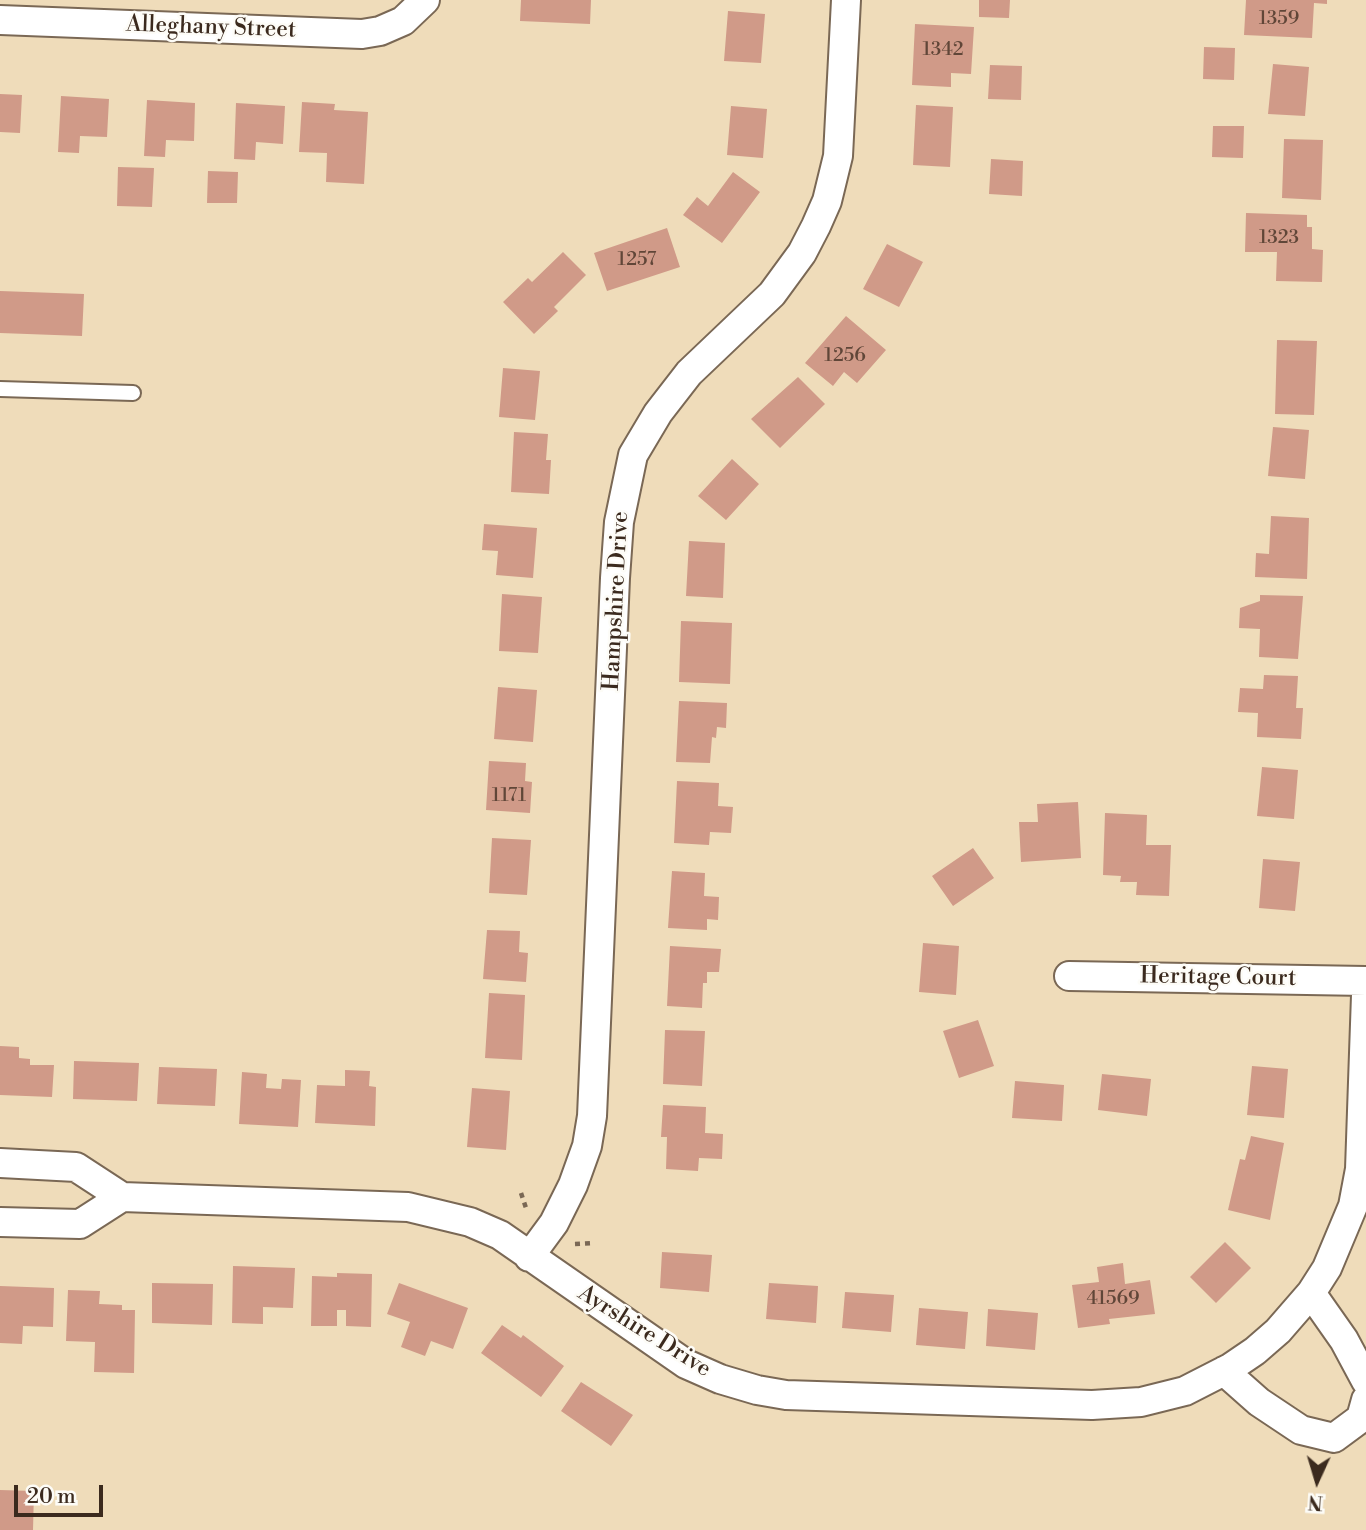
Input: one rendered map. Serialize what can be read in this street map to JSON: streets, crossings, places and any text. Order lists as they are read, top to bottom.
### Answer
{
  "streets": {
    "street": [
      "Alleghany Street",
      "Hampshire Drive",
      "Heritage Court",
      "Ayrshire Drive"
    ]
  },
  "crossings": [
    ["Hampshire Drive", "Ayrshire Drive"]
  ],
  "house_numbers": [
    "1359",
    "1342",
    "1323",
    "1257",
    "1256",
    "1171",
    "41569"
  ],
  "scale_bar": "20 m",
  "north": "bottom"
}
